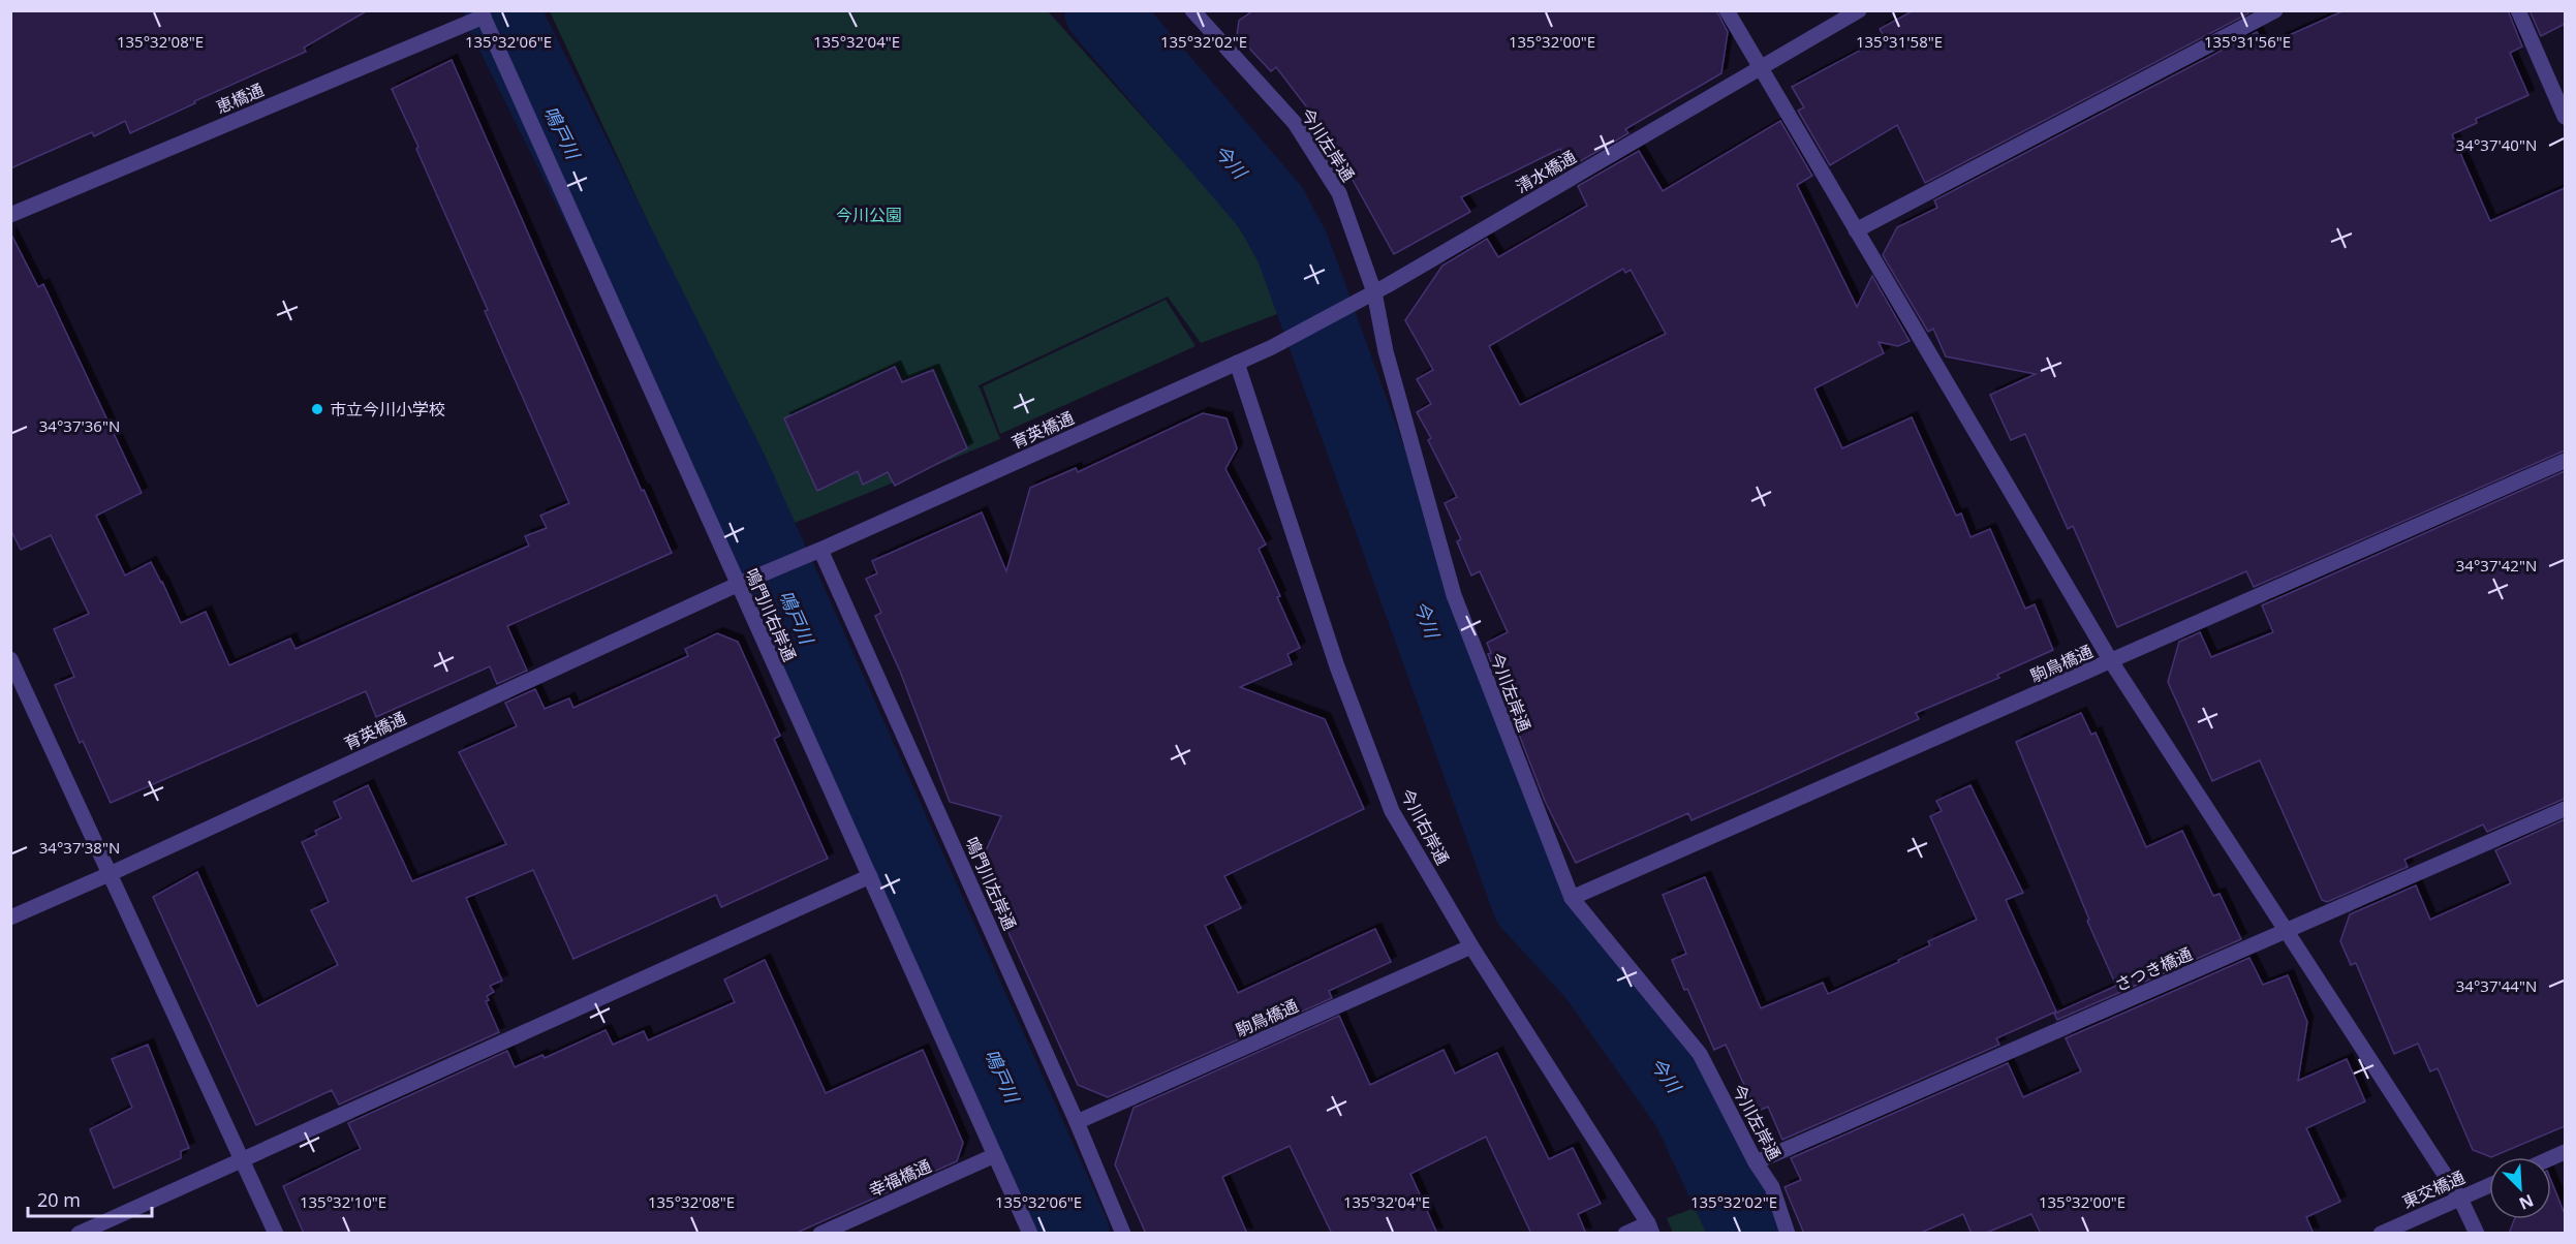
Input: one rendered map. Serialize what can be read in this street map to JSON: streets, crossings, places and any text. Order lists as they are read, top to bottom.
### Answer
{
  "streets": {
    "street": [
      "恵橋通",
      "今川左岸通",
      "清水橋通",
      "育英橋通",
      "鳴門川右岸通",
      "駒鳥橋通",
      "今川右岸通",
      "鳴門川左岸通",
      "さつき橋通",
      "幸福橋通",
      "東交橋通"
    ]
  },
  "crossings": [
    ["恵橋通", "鳴門川右岸通"],
    ["今川左岸通", "清水橋通"],
    ["今川左岸通", "駒鳥橋通"],
    ["今川左岸通", "さつき橋通"],
    ["清水橋通", "育英橋通"],
    ["育英橋通", "鳴門川右岸通"],
    ["育英橋通", "今川右岸通"],
    ["育英橋通", "鳴門川左岸通"],
    ["鳴門川右岸通", "幸福橋通"],
    ["駒鳥橋通", "今川右岸通"],
    ["駒鳥橋通", "鳴門川左岸通"]
  ],
  "water": ["鳴戸川", "今川"],
  "parks": ["今川公園"],
  "places": ["市立今川小学校"],
  "scale_bar": "20 m",
  "north": "bottom right",
  "coordinates": [
    "135°32'08\"E",
    "135°32'06\"E",
    "135°32'04\"E",
    "135°32'02\"E",
    "135°32'00\"E",
    "135°31'58\"E",
    "135°31'56\"E",
    "34°37'40\"N",
    "34°37'36\"N",
    "34°37'42\"N",
    "34°37'38\"N",
    "34°37'44\"N",
    "135°32'10\"E"
  ]
}
